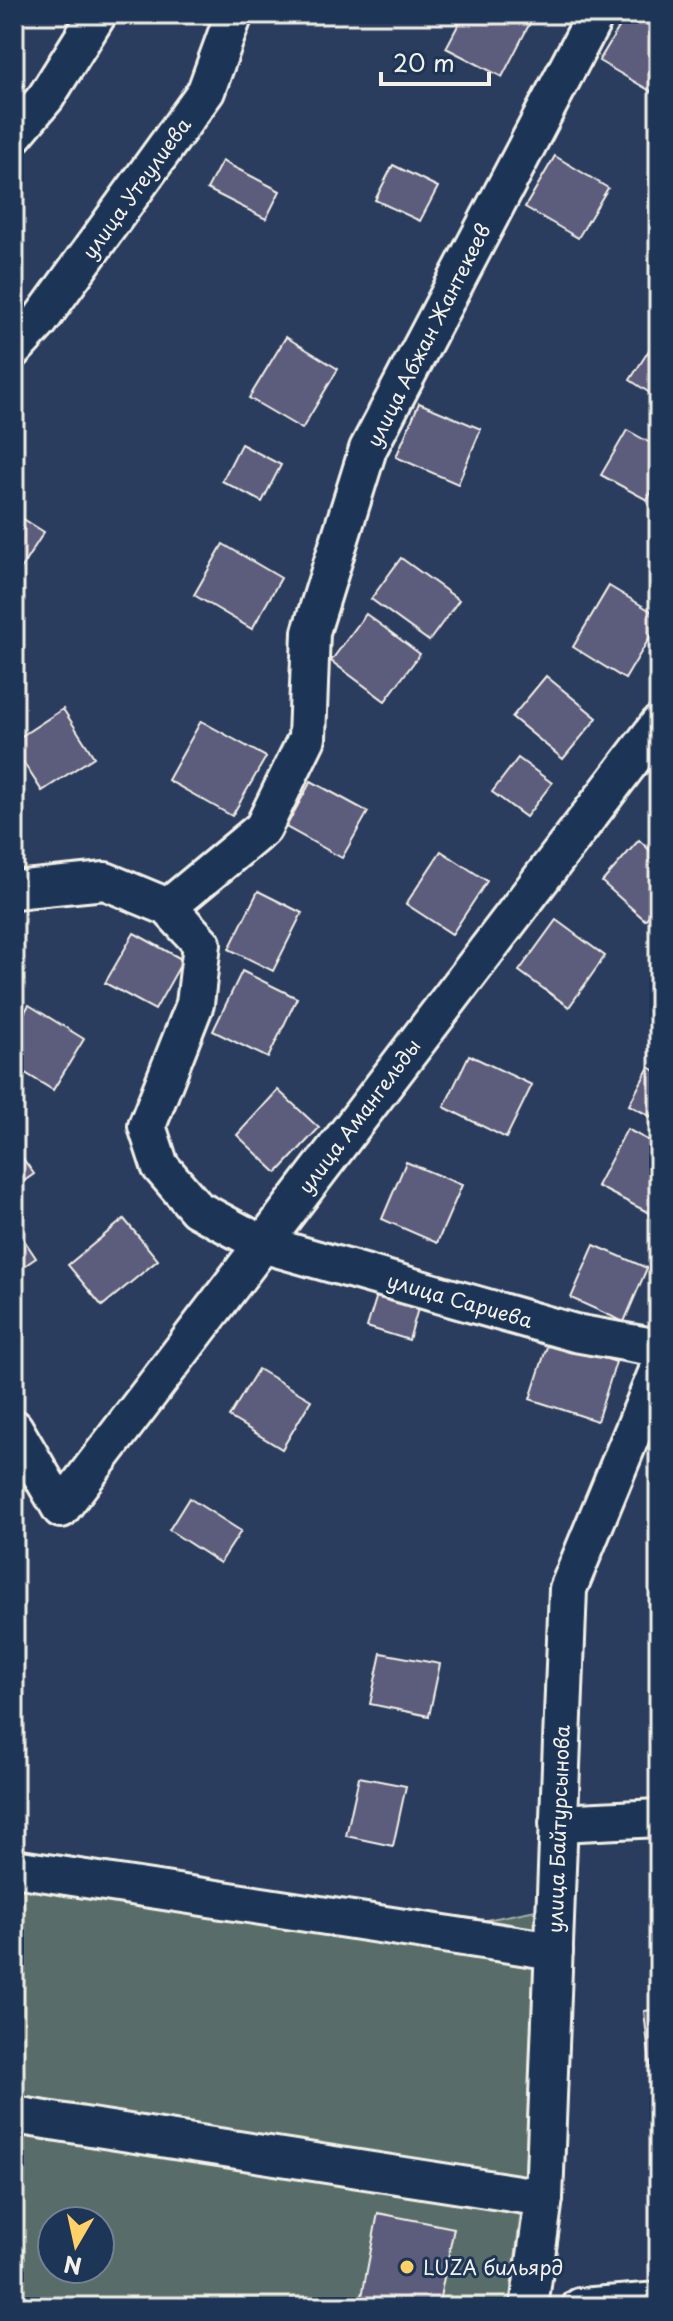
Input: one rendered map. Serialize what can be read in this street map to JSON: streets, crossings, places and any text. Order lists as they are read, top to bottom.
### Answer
{
  "streets": {
    "street": [
      "улица Утеулиева",
      "улица Абжан Жантекеев",
      "улица Амангельды",
      "улица Сариева",
      "улица Байтурсынова"
    ]
  },
  "crossings": [
    ["улица Абжан Жантекеев", "улица Сариева"],
    ["улица Амангельды", "улица Сариева"]
  ],
  "places": ["LUZA бильярд"],
  "scale_bar": "20 m",
  "north": "bottom"
}
